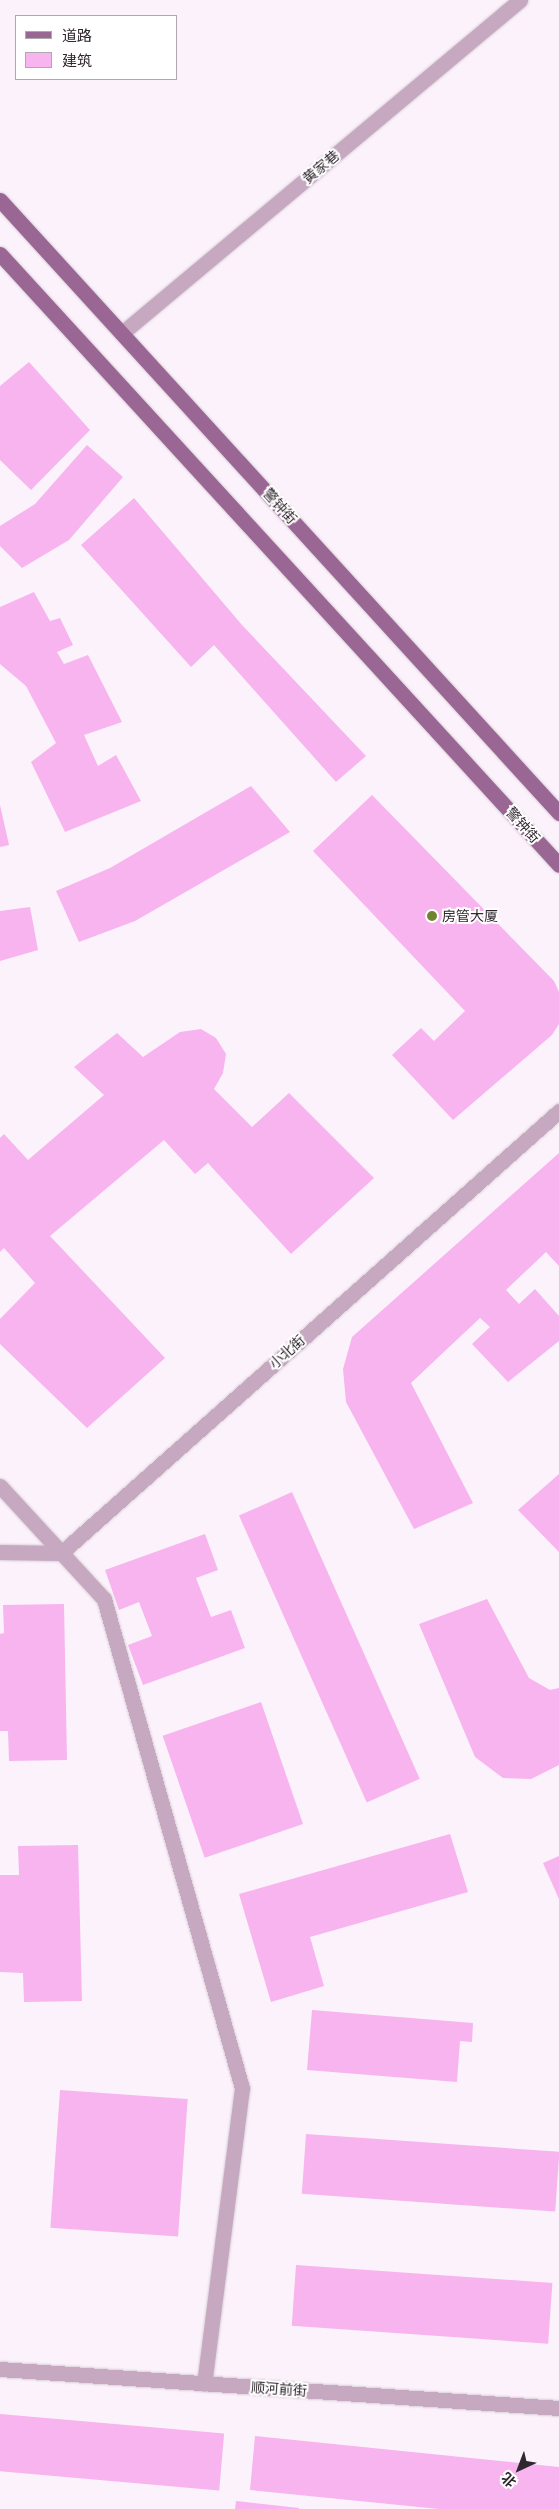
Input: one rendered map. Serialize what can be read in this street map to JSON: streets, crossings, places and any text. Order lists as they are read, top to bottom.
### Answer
{
  "streets": {
    "main road": ["警钟街"],
    "street": ["黄家巷", "小北街", "顺河前街"]
  },
  "crossings": [
    ["黄家巷", "警钟街"]
  ],
  "places": ["房管大厦"],
  "legend": ["道路", "建筑"],
  "north": "bottom left"
}
